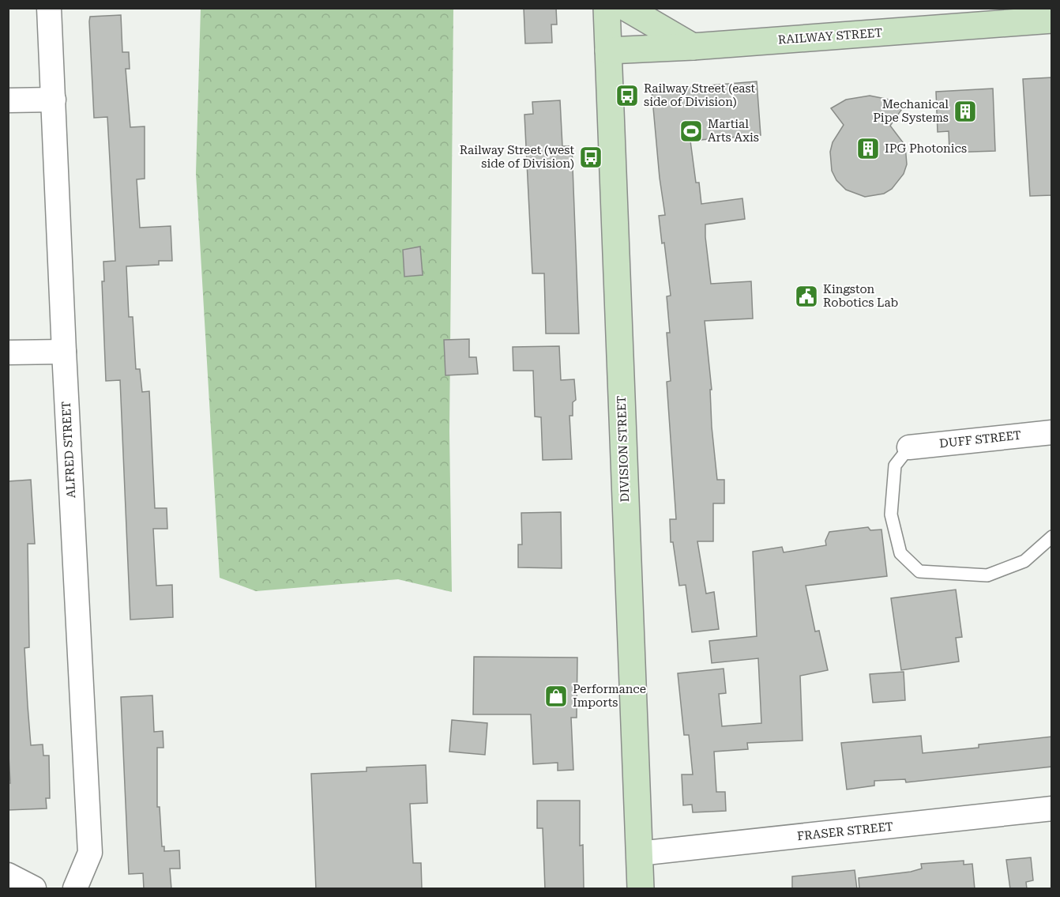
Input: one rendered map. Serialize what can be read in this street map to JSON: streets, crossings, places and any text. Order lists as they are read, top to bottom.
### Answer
{
  "streets": {
    "main road": ["RAILWAY STREET", "DIVISION STREET"],
    "street": ["DUFF STREET", "ALFRED STREET", "FRASER STREET"]
  },
  "crossings": [
    ["RAILWAY STREET", "DIVISION STREET"],
    ["DIVISION STREET", "FRASER STREET"]
  ],
  "places": {
    "bus stop": ["Railway Street (east side of Division)", "Railway Street (west side of Division)"],
    "building": ["Mechanical Pipe Systems", "IPG Photonics"],
    "sports": ["Martial Arts Axis"],
    "public building": ["Kingston Robotics Lab"],
    "shop": ["Performance Imports"]
  }
}
